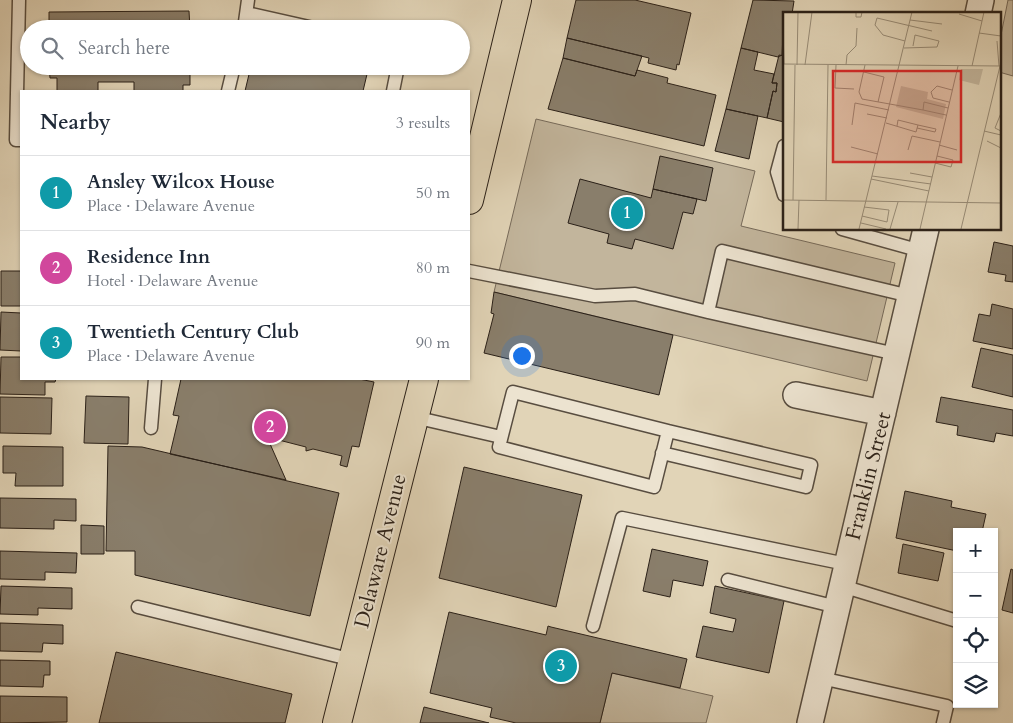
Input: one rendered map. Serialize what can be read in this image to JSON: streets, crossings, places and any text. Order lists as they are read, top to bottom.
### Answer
{
  "streets": {
    "main road": ["Delaware Avenue"],
    "street": ["Franklin Street"]
  },
  "page": {
    "search": "Search here",
    "heading": ["Nearby", "3 results"],
    "list": [
      {
        "mark": "1",
        "name": "Ansley Wilcox House",
        "note": "Place · Delaware Avenue",
        "value": "50 m"
      },
      {
        "mark": "2",
        "name": "Residence Inn",
        "note": "Hotel · Delaware Avenue",
        "value": "80 m"
      },
      {
        "mark": "3",
        "name": "Twentieth Century Club",
        "note": "Place · Delaware Avenue",
        "value": "90 m"
      }
    ],
    "pins": ["1", "2", "3"],
    "map_buttons": ["+", "−"]
  }
}
